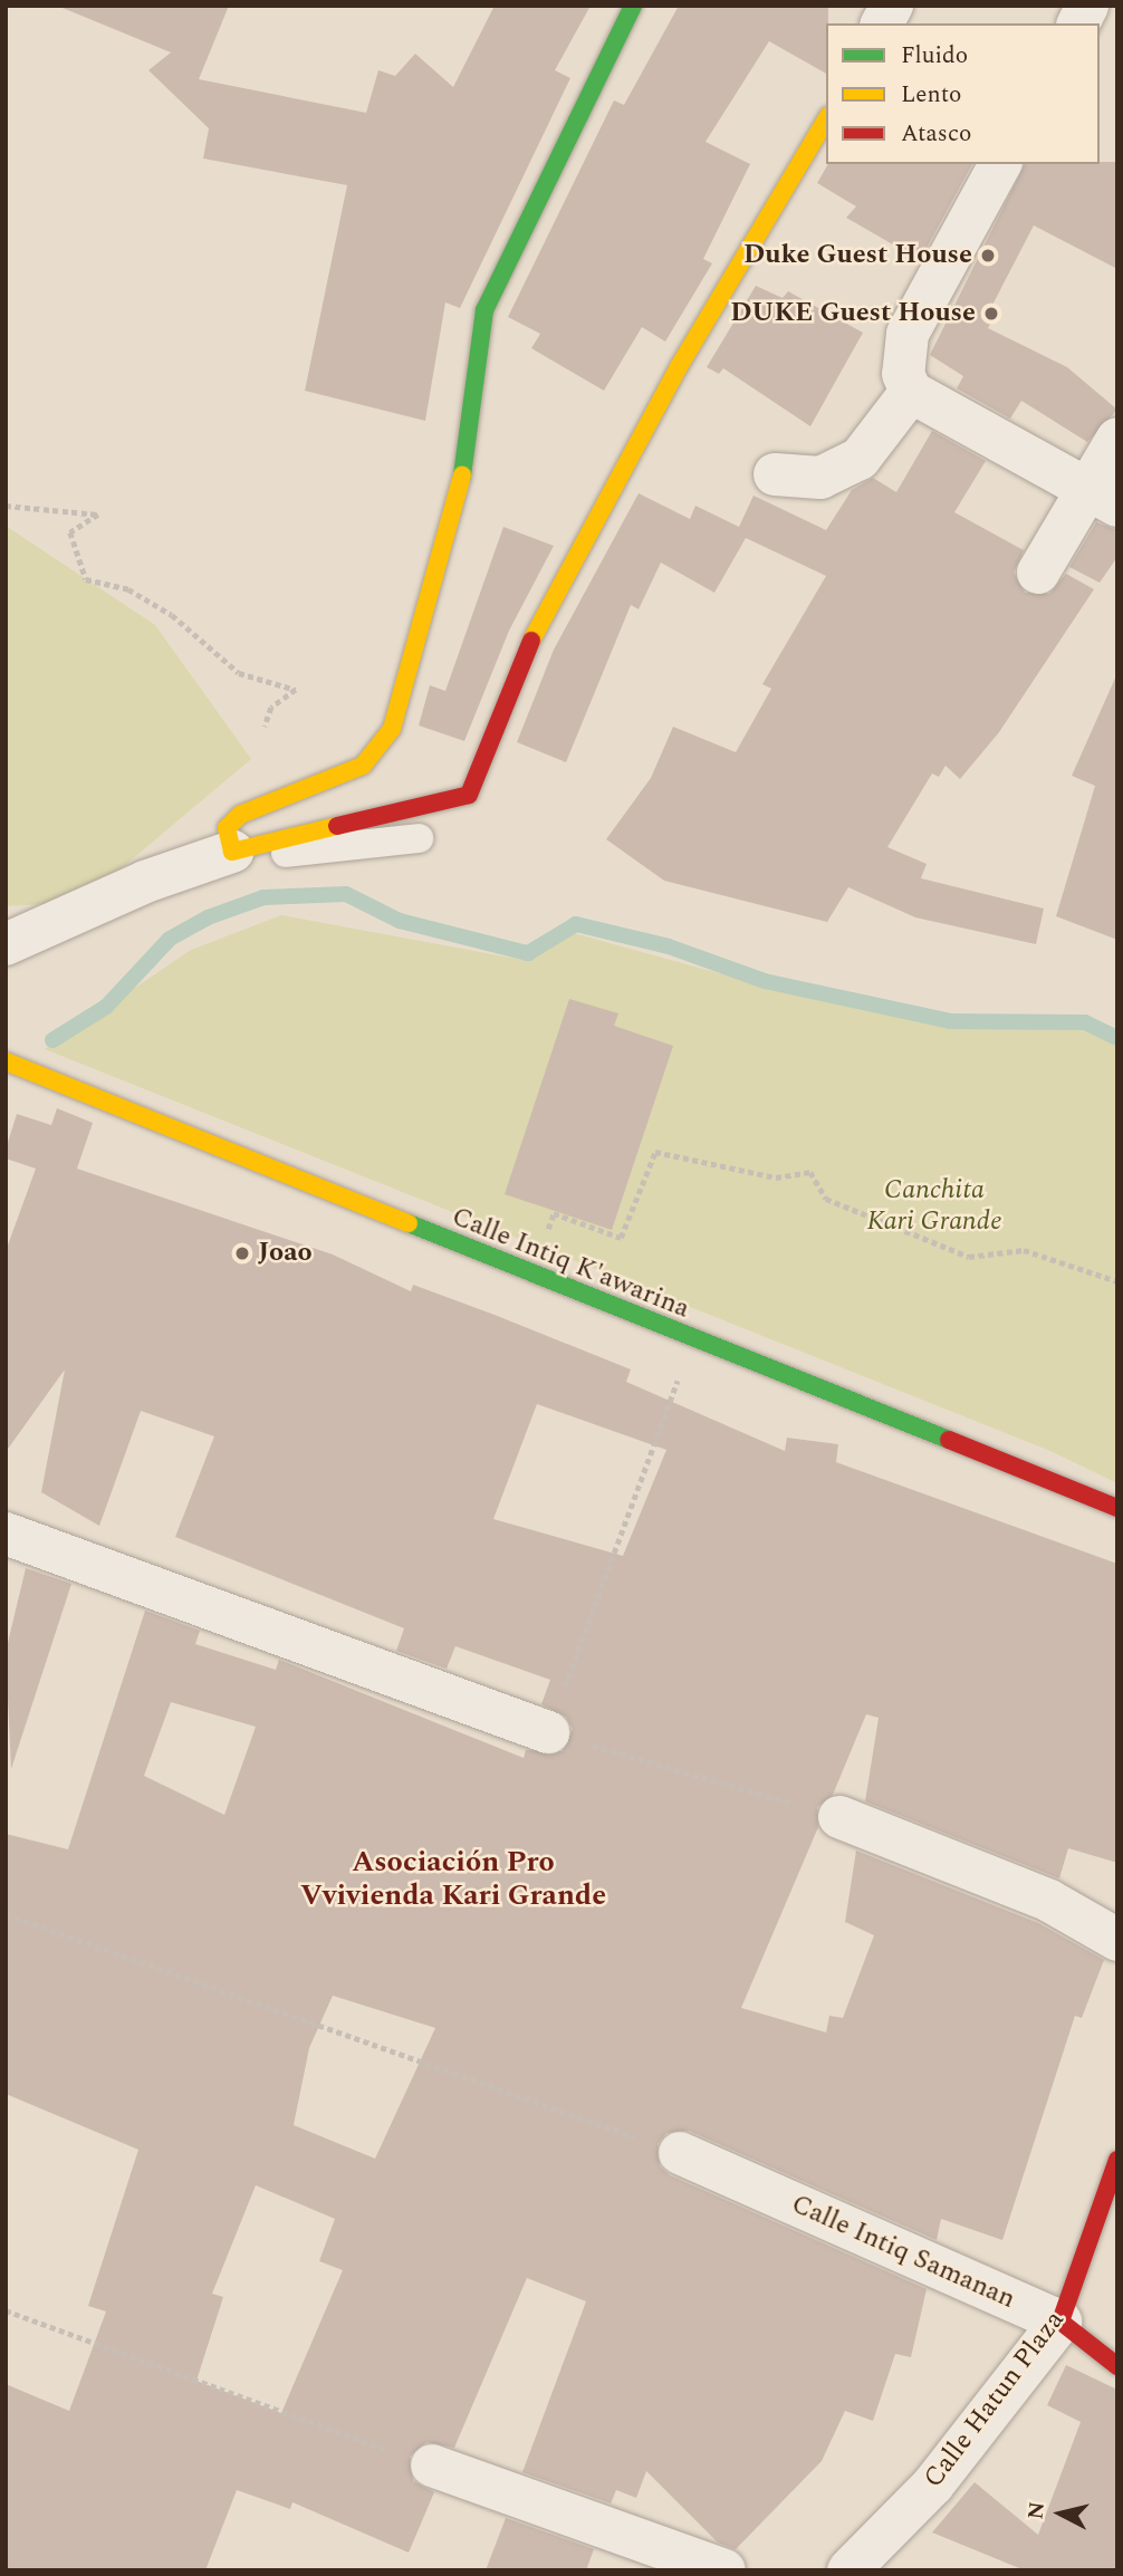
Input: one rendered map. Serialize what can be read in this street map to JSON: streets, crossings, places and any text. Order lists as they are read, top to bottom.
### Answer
{
  "streets": {
    "street": ["Calle Intiq K'awarina", "Calle Intiq Samanan", "Calle Hatun Plaza"]
  },
  "crossings": [
    ["Calle Intiq Samanan", "Calle Hatun Plaza"]
  ],
  "districts": ["Asociación Pro Vvivienda Kari Grande"],
  "parks": ["Canchita Kari Grande"],
  "places": ["Duke Guest House", "DUKE Guest House", "Joao"],
  "legend": ["Fluido", "Lento", "Atasco"],
  "north": "left"
}
